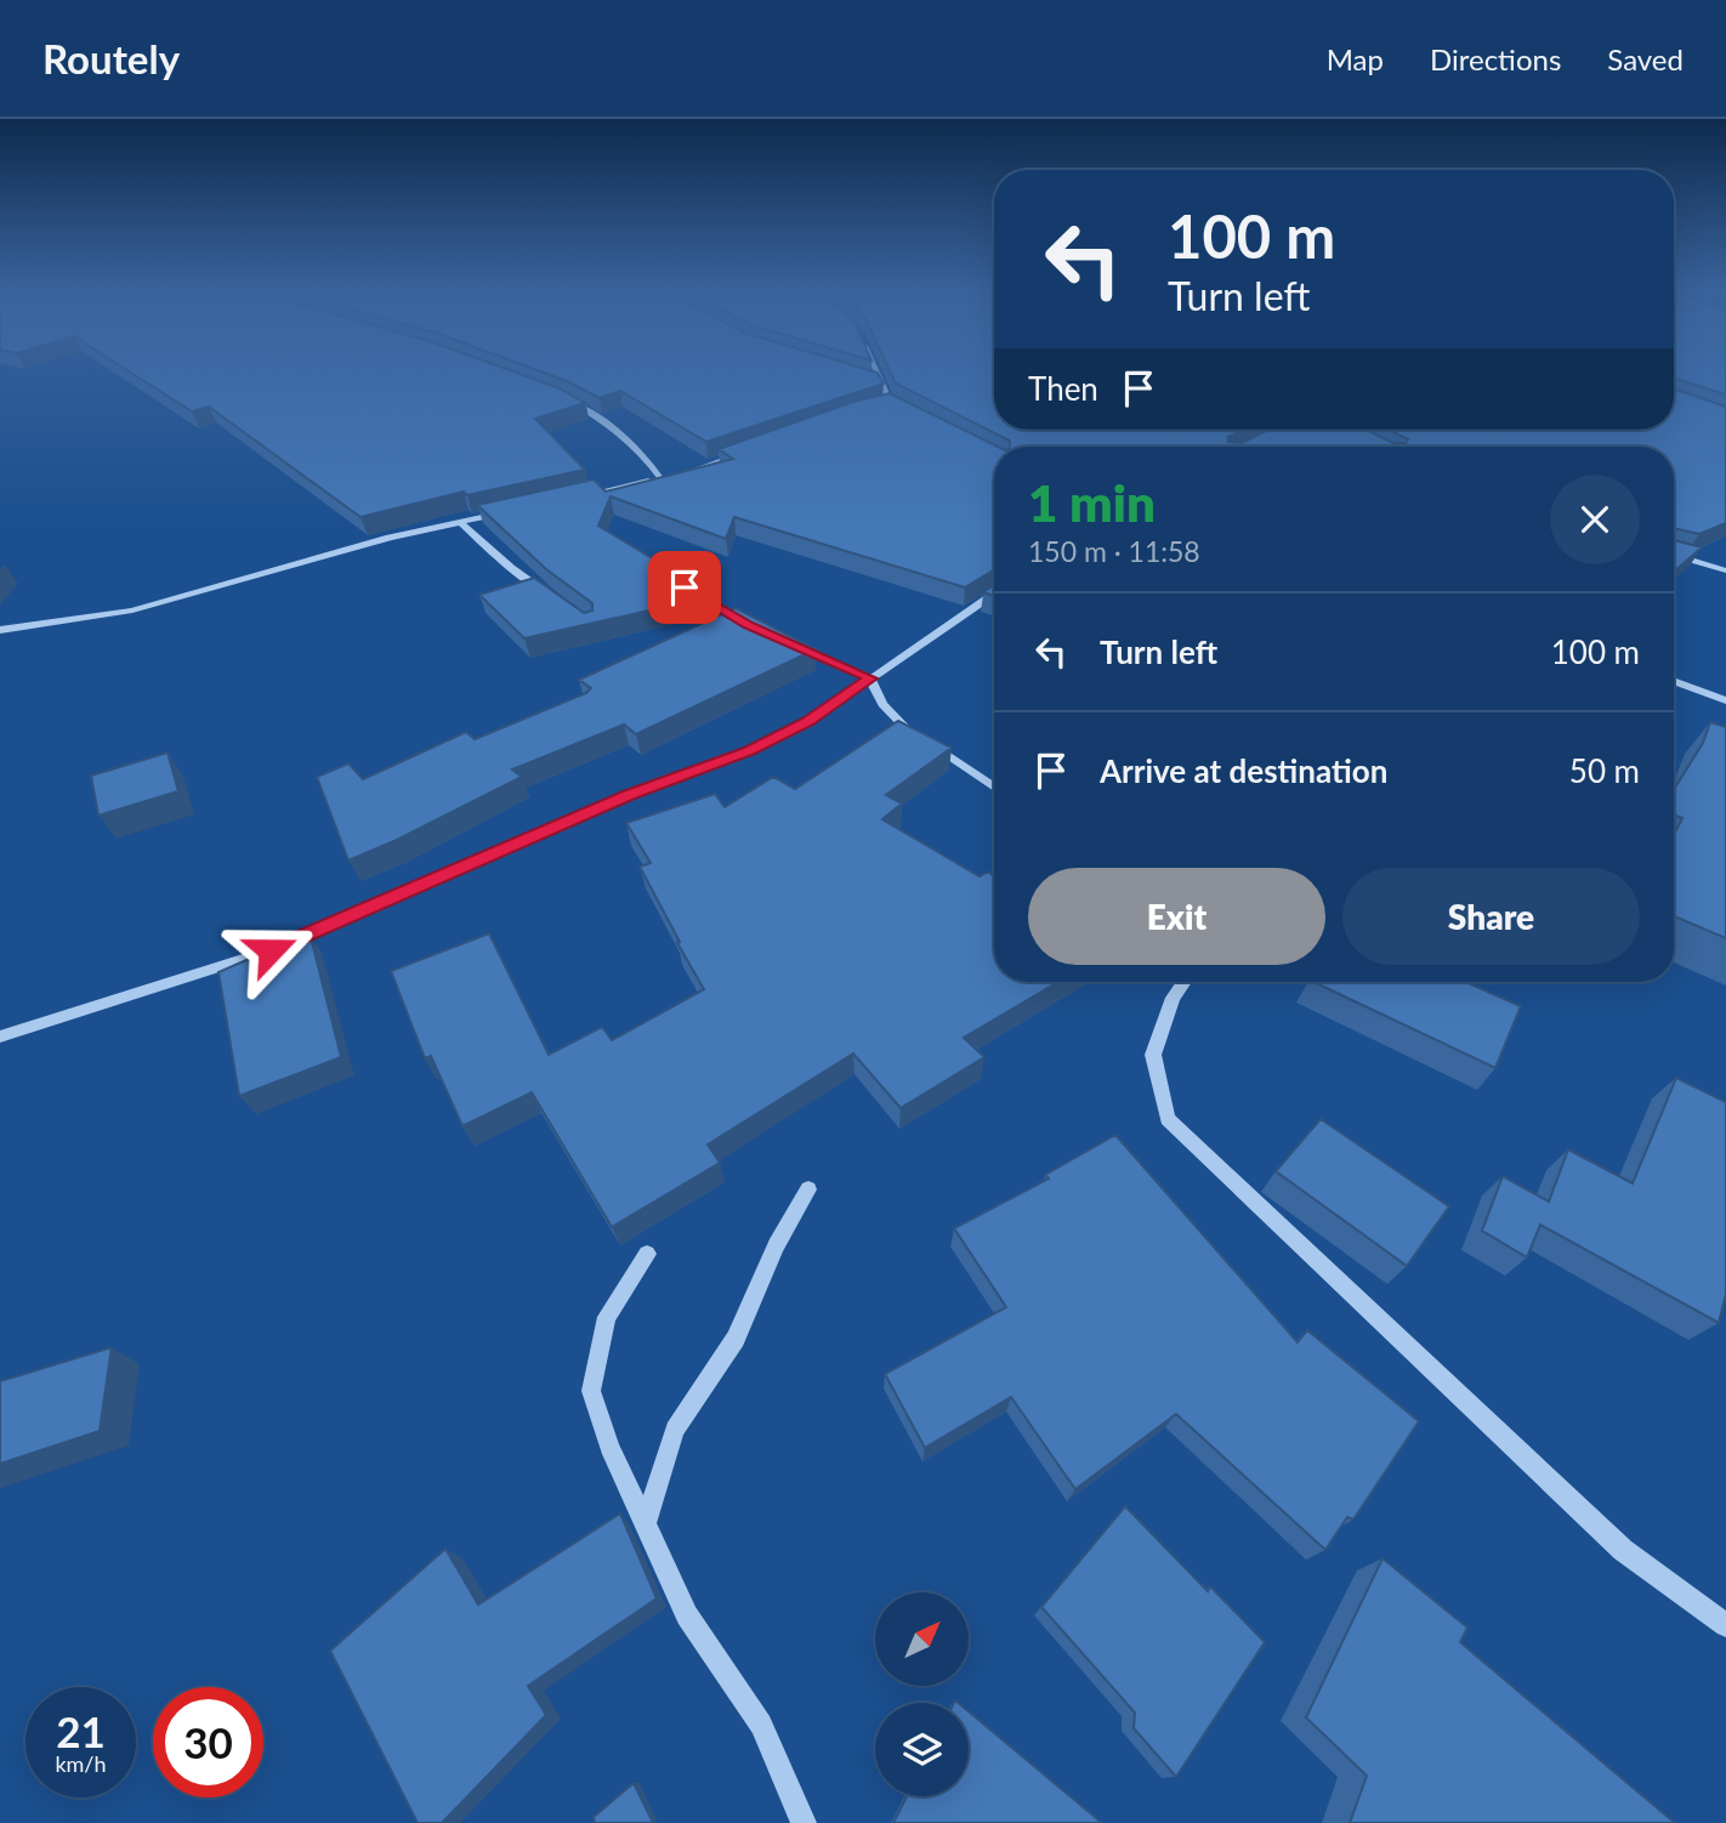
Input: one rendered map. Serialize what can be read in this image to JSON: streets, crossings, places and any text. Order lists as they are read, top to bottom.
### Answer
{
  "north": "top right",
  "page": {
    "header": "Routely",
    "nav": ["Map", "Directions", "Saved"],
    "turn": ["100 m", "Turn left"],
    "then": "Then",
    "heading": ["1 min", "150 m · 11:58"],
    "list": [
      {
        "name": "Turn left",
        "value": "100 m"
      },
      {
        "name": "Arrive at destination",
        "value": "50 m"
      }
    ],
    "buttons": ["Exit", "Share"],
    "speed": "21 km/h",
    "limit": "30"
  }
}
